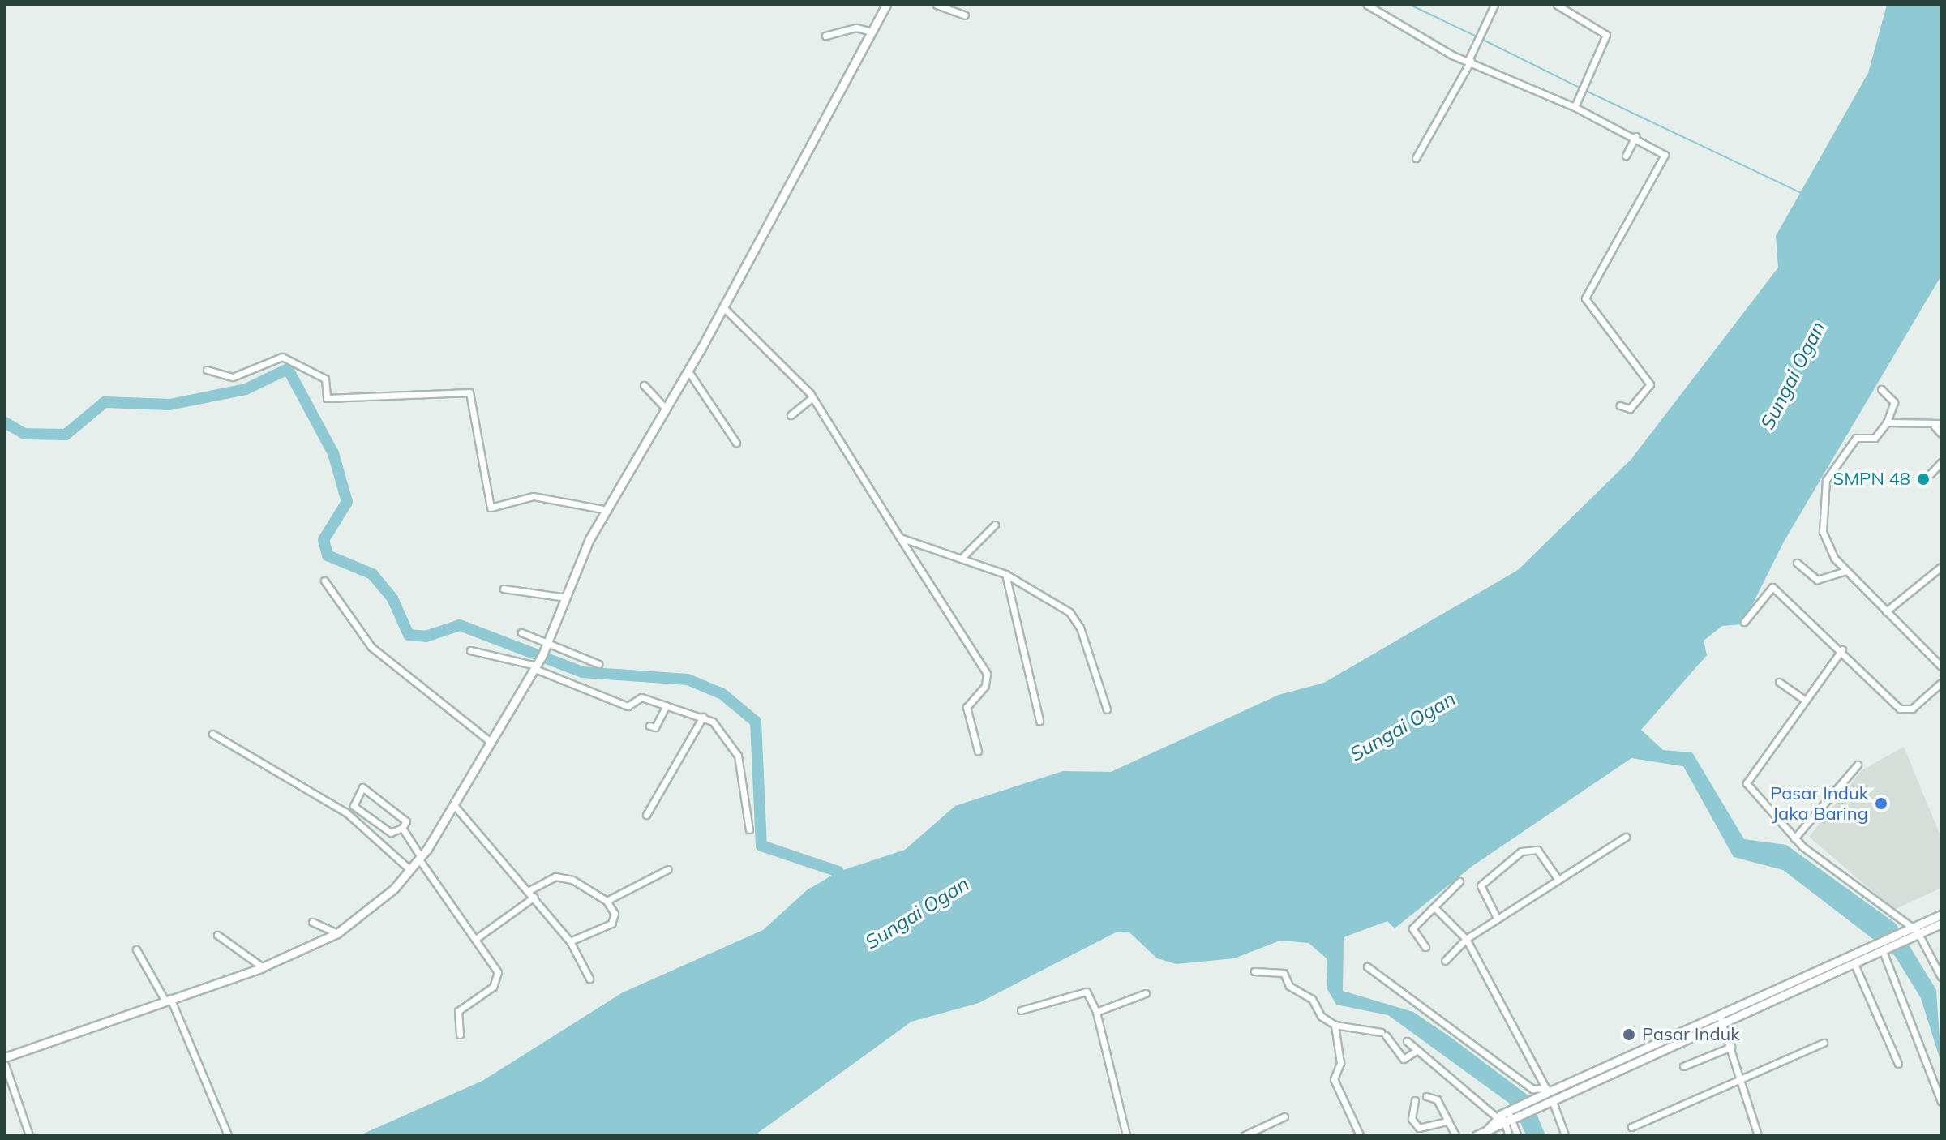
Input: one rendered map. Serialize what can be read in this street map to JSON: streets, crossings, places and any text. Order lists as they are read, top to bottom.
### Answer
{
  "water": ["Sungai Ogan"],
  "places": ["SMPN 48", "Pasar Induk Jaka Baring", "Pasar Induk"]
}
